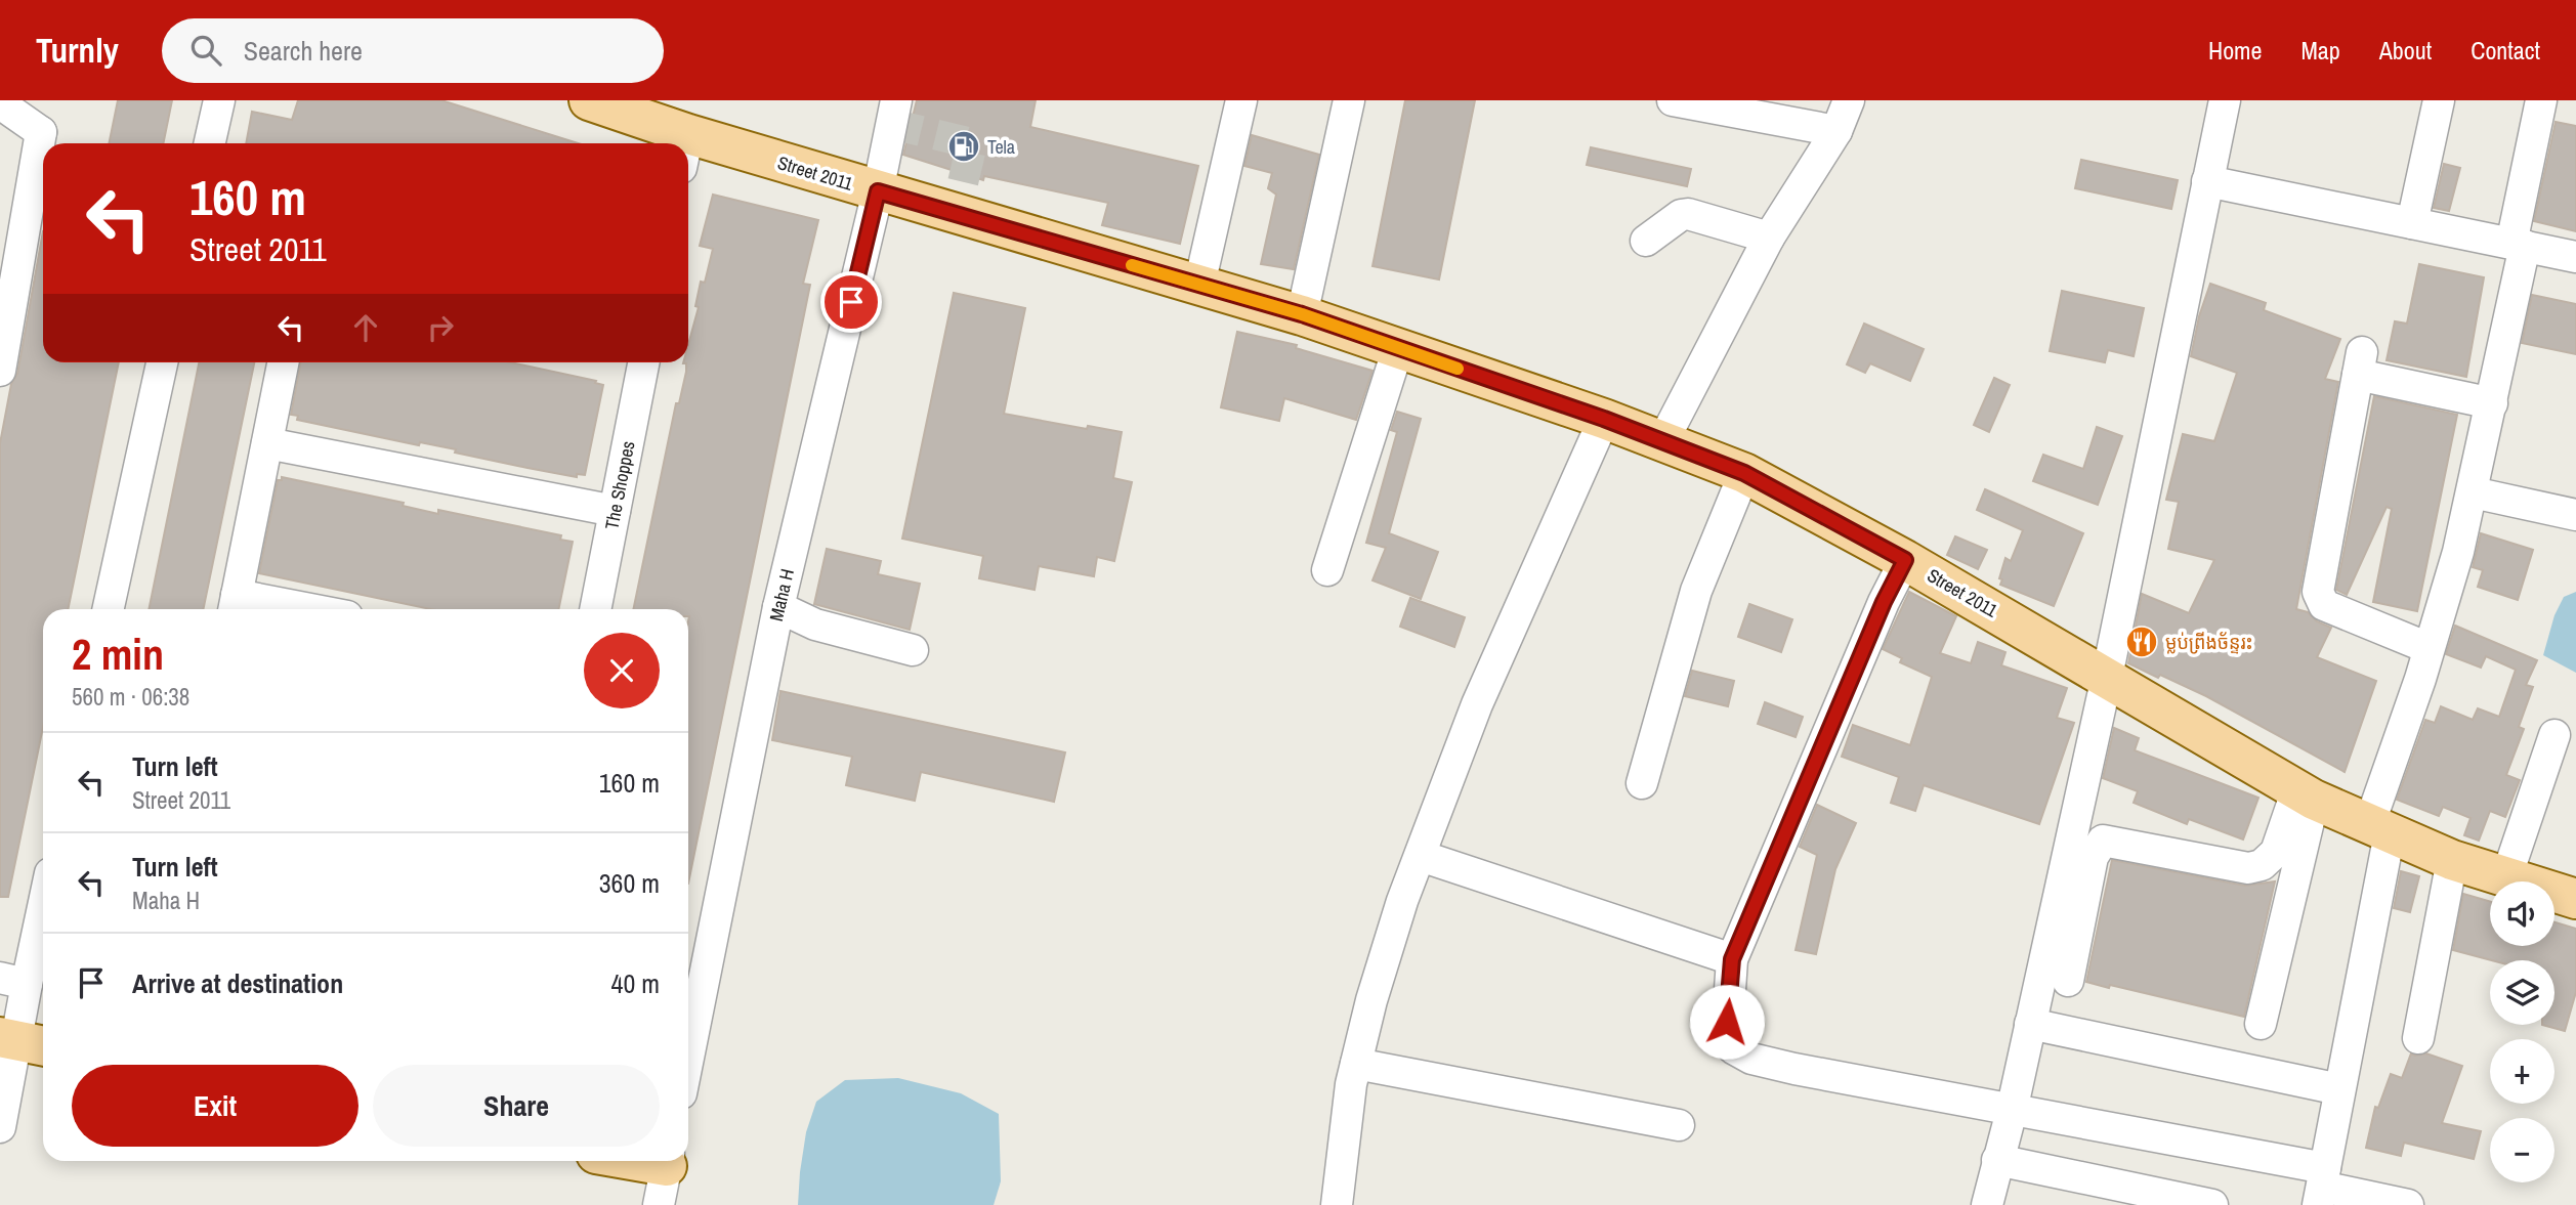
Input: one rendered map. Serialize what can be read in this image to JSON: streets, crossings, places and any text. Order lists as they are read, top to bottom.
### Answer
{
  "streets": {
    "main road": ["Street 2011"],
    "street": ["The Shoppes", "Maha H"]
  },
  "crossings": [
    ["Street 2011", "Maha H"]
  ],
  "places": {
    "fuel station": ["Tela"],
    "restaurant": ["ម្លប់ព្រីងច័ន្ទរះ"]
  },
  "page": {
    "header": "Turnly",
    "search": "Search here",
    "nav": [
      "Home",
      "Map",
      "About",
      "Contact"
    ],
    "turn": ["160 m", "Street 2011"],
    "heading": ["2 min", "560 m · 06:38"],
    "list": [
      {
        "name": "Turn left",
        "note": "Street 2011",
        "value": "160 m"
      },
      {
        "name": "Turn left",
        "note": "Maha H",
        "value": "360 m"
      },
      {
        "name": "Arrive at destination",
        "value": "40 m"
      }
    ],
    "map_buttons": ["+", "−"],
    "buttons": ["Exit", "Share"]
  }
}
